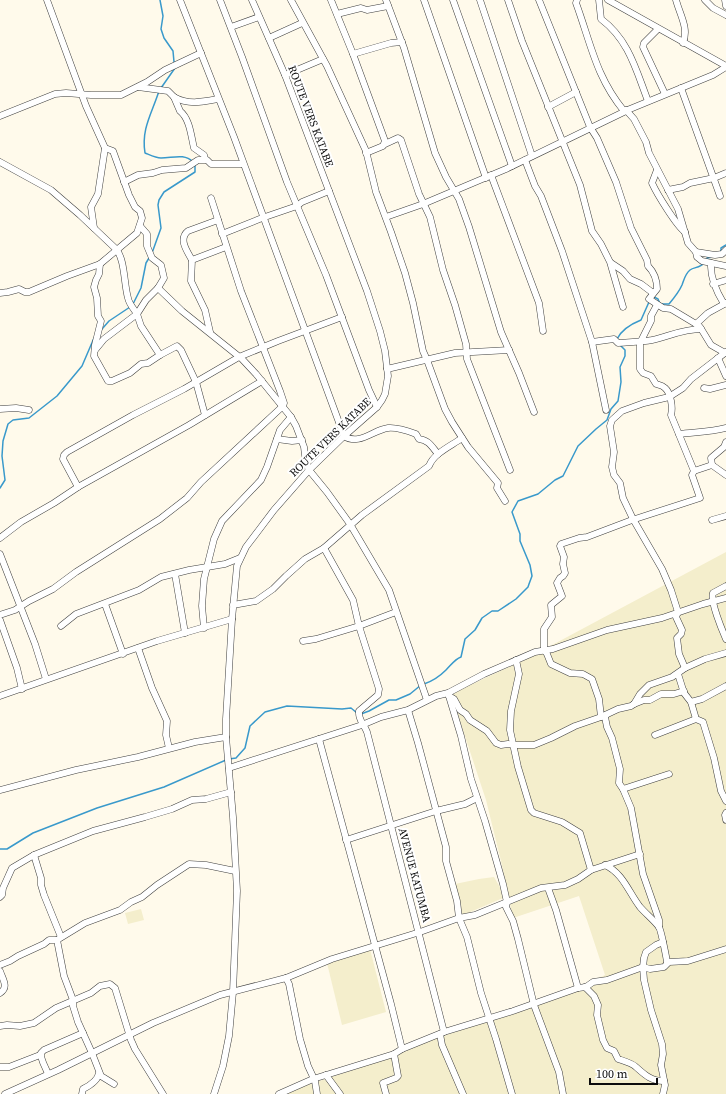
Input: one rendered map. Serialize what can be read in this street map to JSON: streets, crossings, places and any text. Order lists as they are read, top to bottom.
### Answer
{
  "streets": {
    "street": ["ROUTE VERS KATABE", "AVENUE KATUMBA"]
  },
  "scale_bar": "100 m"
}
